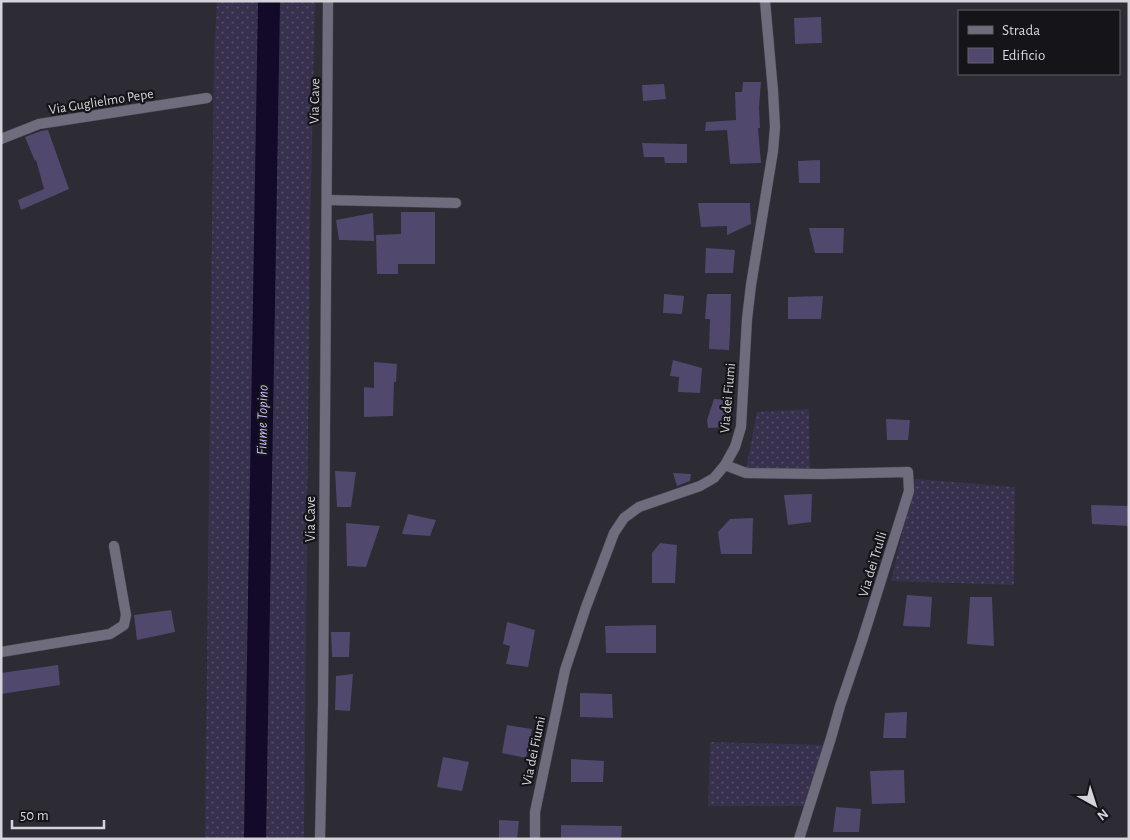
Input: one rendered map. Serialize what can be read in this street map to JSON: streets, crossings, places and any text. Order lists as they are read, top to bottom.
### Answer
{
  "streets": {
    "street": [
      "Via Guglielmo Pepe",
      "Via Cave",
      "Via dei Fiumi",
      "Via dei Trulli"
    ]
  },
  "crossings": [
    ["Via dei Fiumi", "Via dei Trulli"]
  ],
  "water": ["Fiume Topino"],
  "legend": ["Strada", "Edificio"],
  "scale_bar": "50 m",
  "north": "bottom right"
}
